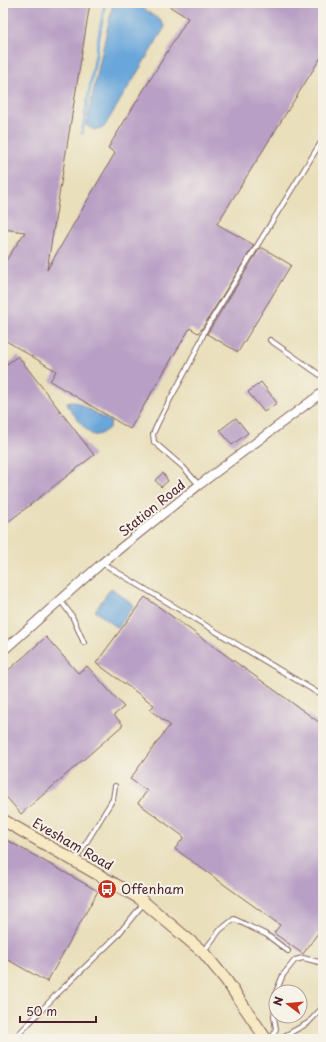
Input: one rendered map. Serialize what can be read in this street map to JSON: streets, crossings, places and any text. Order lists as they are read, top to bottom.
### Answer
{
  "streets": {
    "main road": ["Evesham Road"],
    "street": ["Station Road"]
  },
  "places": {
    "bus stop": ["Offenham"]
  },
  "scale_bar": "50 m",
  "north": "left"
}
